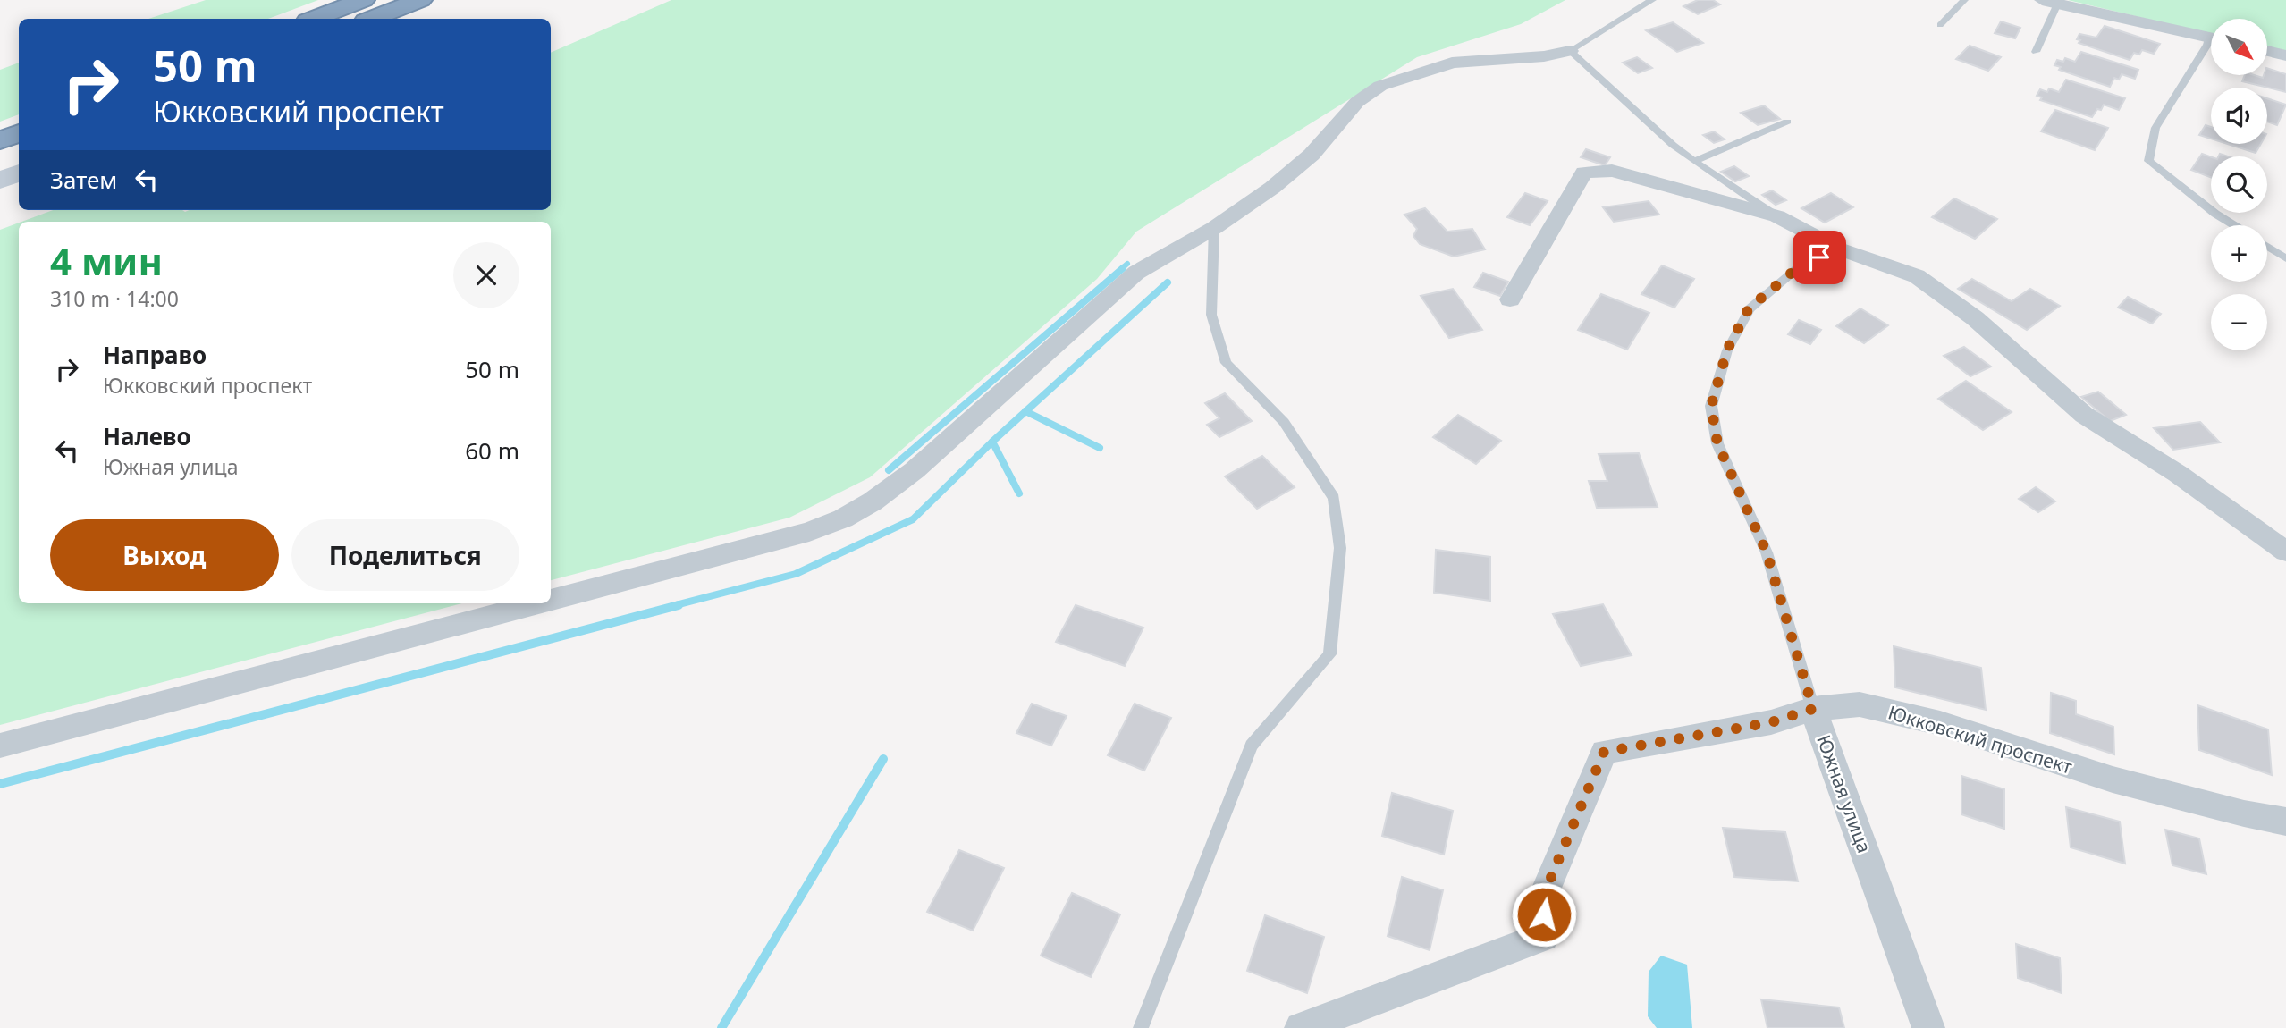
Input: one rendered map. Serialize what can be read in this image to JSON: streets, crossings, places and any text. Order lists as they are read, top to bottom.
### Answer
{
  "streets": {
    "street": ["Юкковский проспект", "Южная улица"]
  },
  "crossings": [
    ["Юкковский проспект", "Южная улица"]
  ],
  "north": "bottom right",
  "page": {
    "map_buttons": ["+", "−"],
    "turn": ["50 m", "Юкковский проспект"],
    "then": "Затем",
    "heading": ["4 мин", "310 m · 14:00"],
    "list": [
      {
        "name": "Направо",
        "note": "Юкковский проспект",
        "value": "50 m"
      },
      {
        "name": "Налево",
        "note": "Южная улица",
        "value": "60 m"
      }
    ],
    "buttons": ["Выход", "Поделиться"]
  }
}
